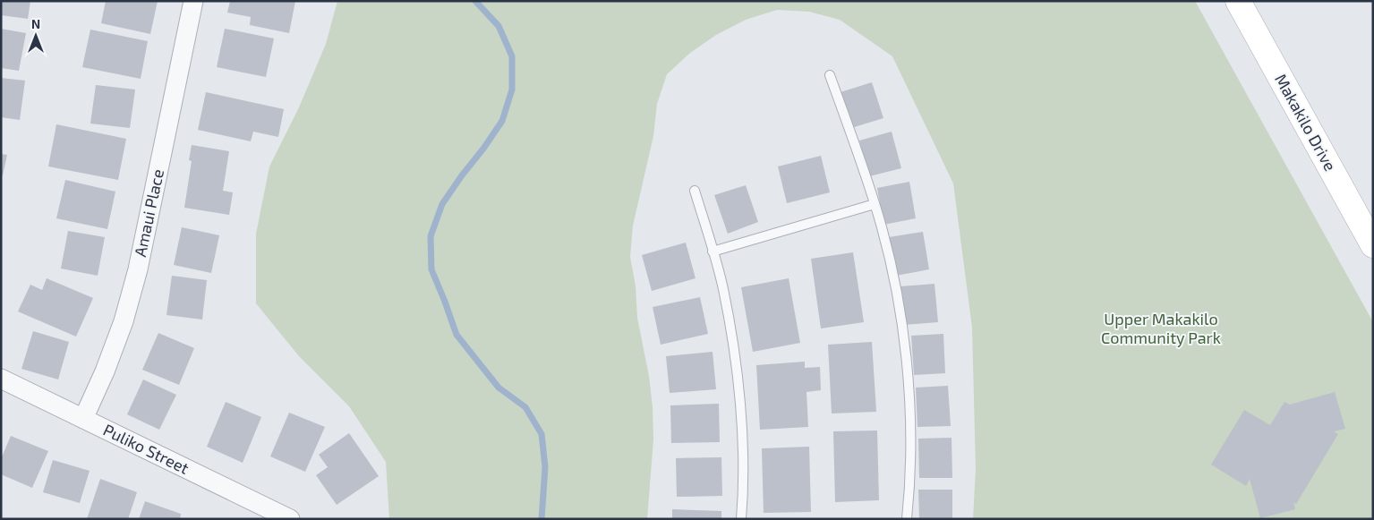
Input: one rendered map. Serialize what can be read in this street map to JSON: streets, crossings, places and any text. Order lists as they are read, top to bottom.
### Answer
{
  "streets": {
    "main road": ["Makakilo Drive"],
    "street": ["Amaui Place", "Puliko Street"]
  },
  "crossings": [
    ["Amaui Place", "Puliko Street"]
  ],
  "parks": ["Upper Makakilo Community Park"],
  "north": "top"
}
